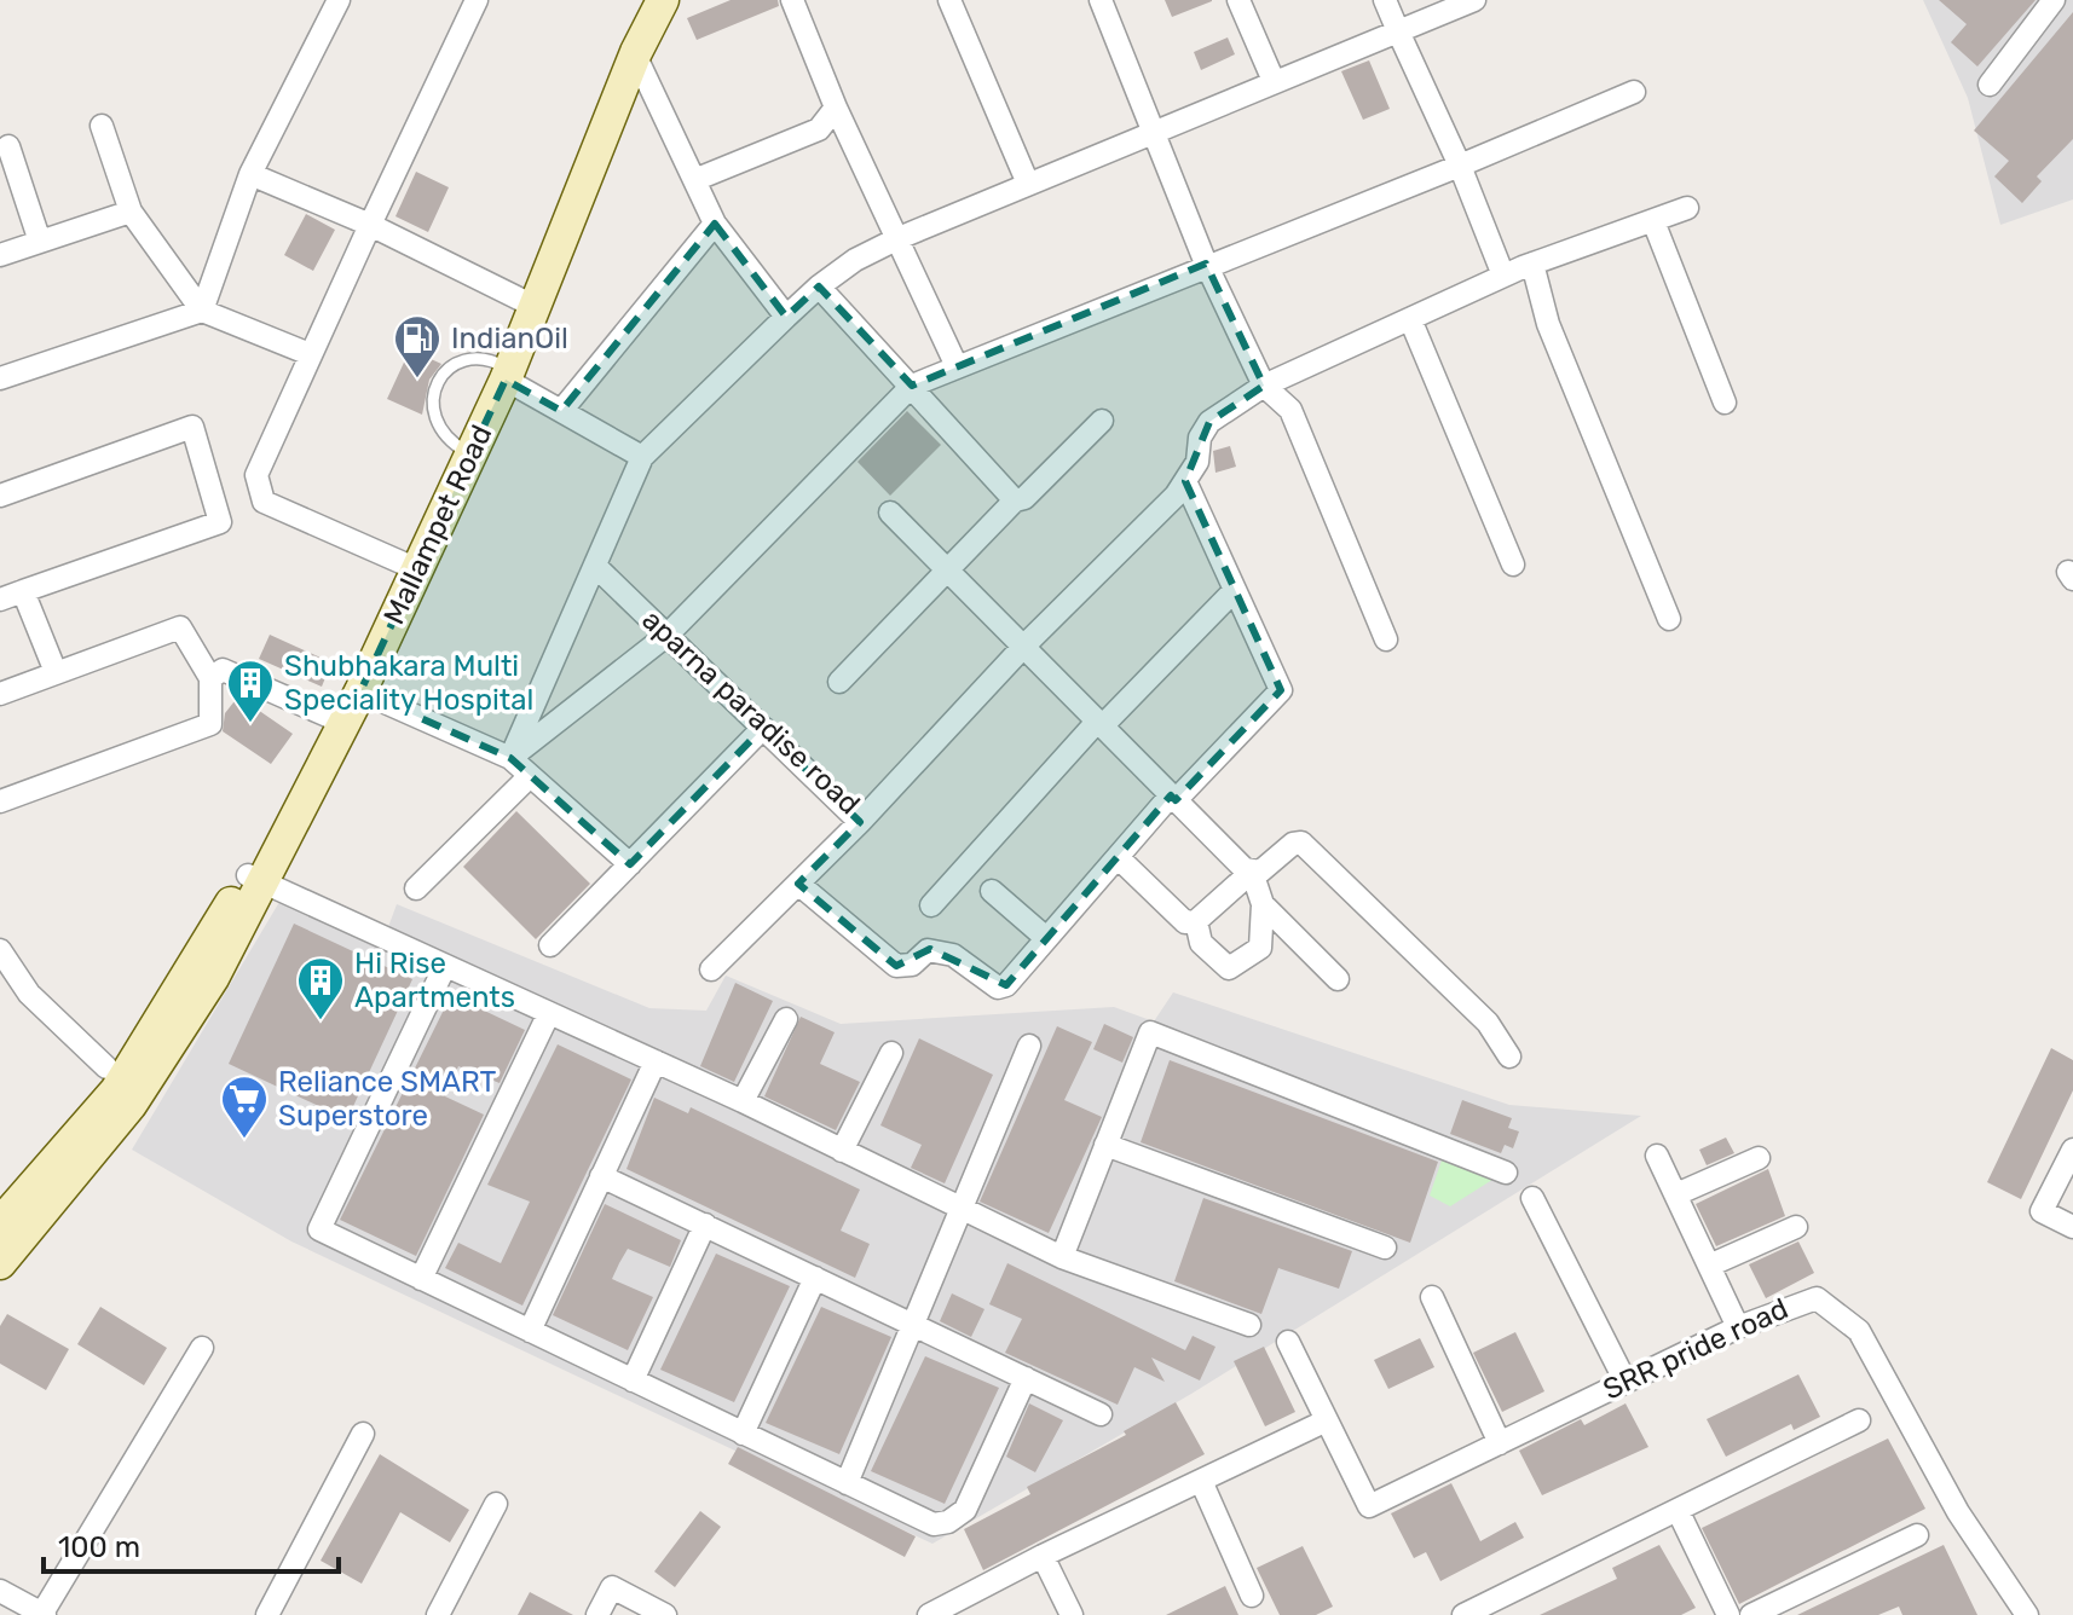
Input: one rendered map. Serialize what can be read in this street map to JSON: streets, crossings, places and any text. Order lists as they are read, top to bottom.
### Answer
{
  "streets": {
    "main road": ["Mallampet Road"],
    "street": ["aparna paradise road", "SRR pride road"]
  },
  "places": {
    "fuel station": ["IndianOil"],
    "building": ["Shubhakara Multi Speciality Hospital", "Hi Rise Apartments"],
    "supermarket": ["Reliance SMART Superstore"]
  },
  "scale_bar": "100 m"
}
